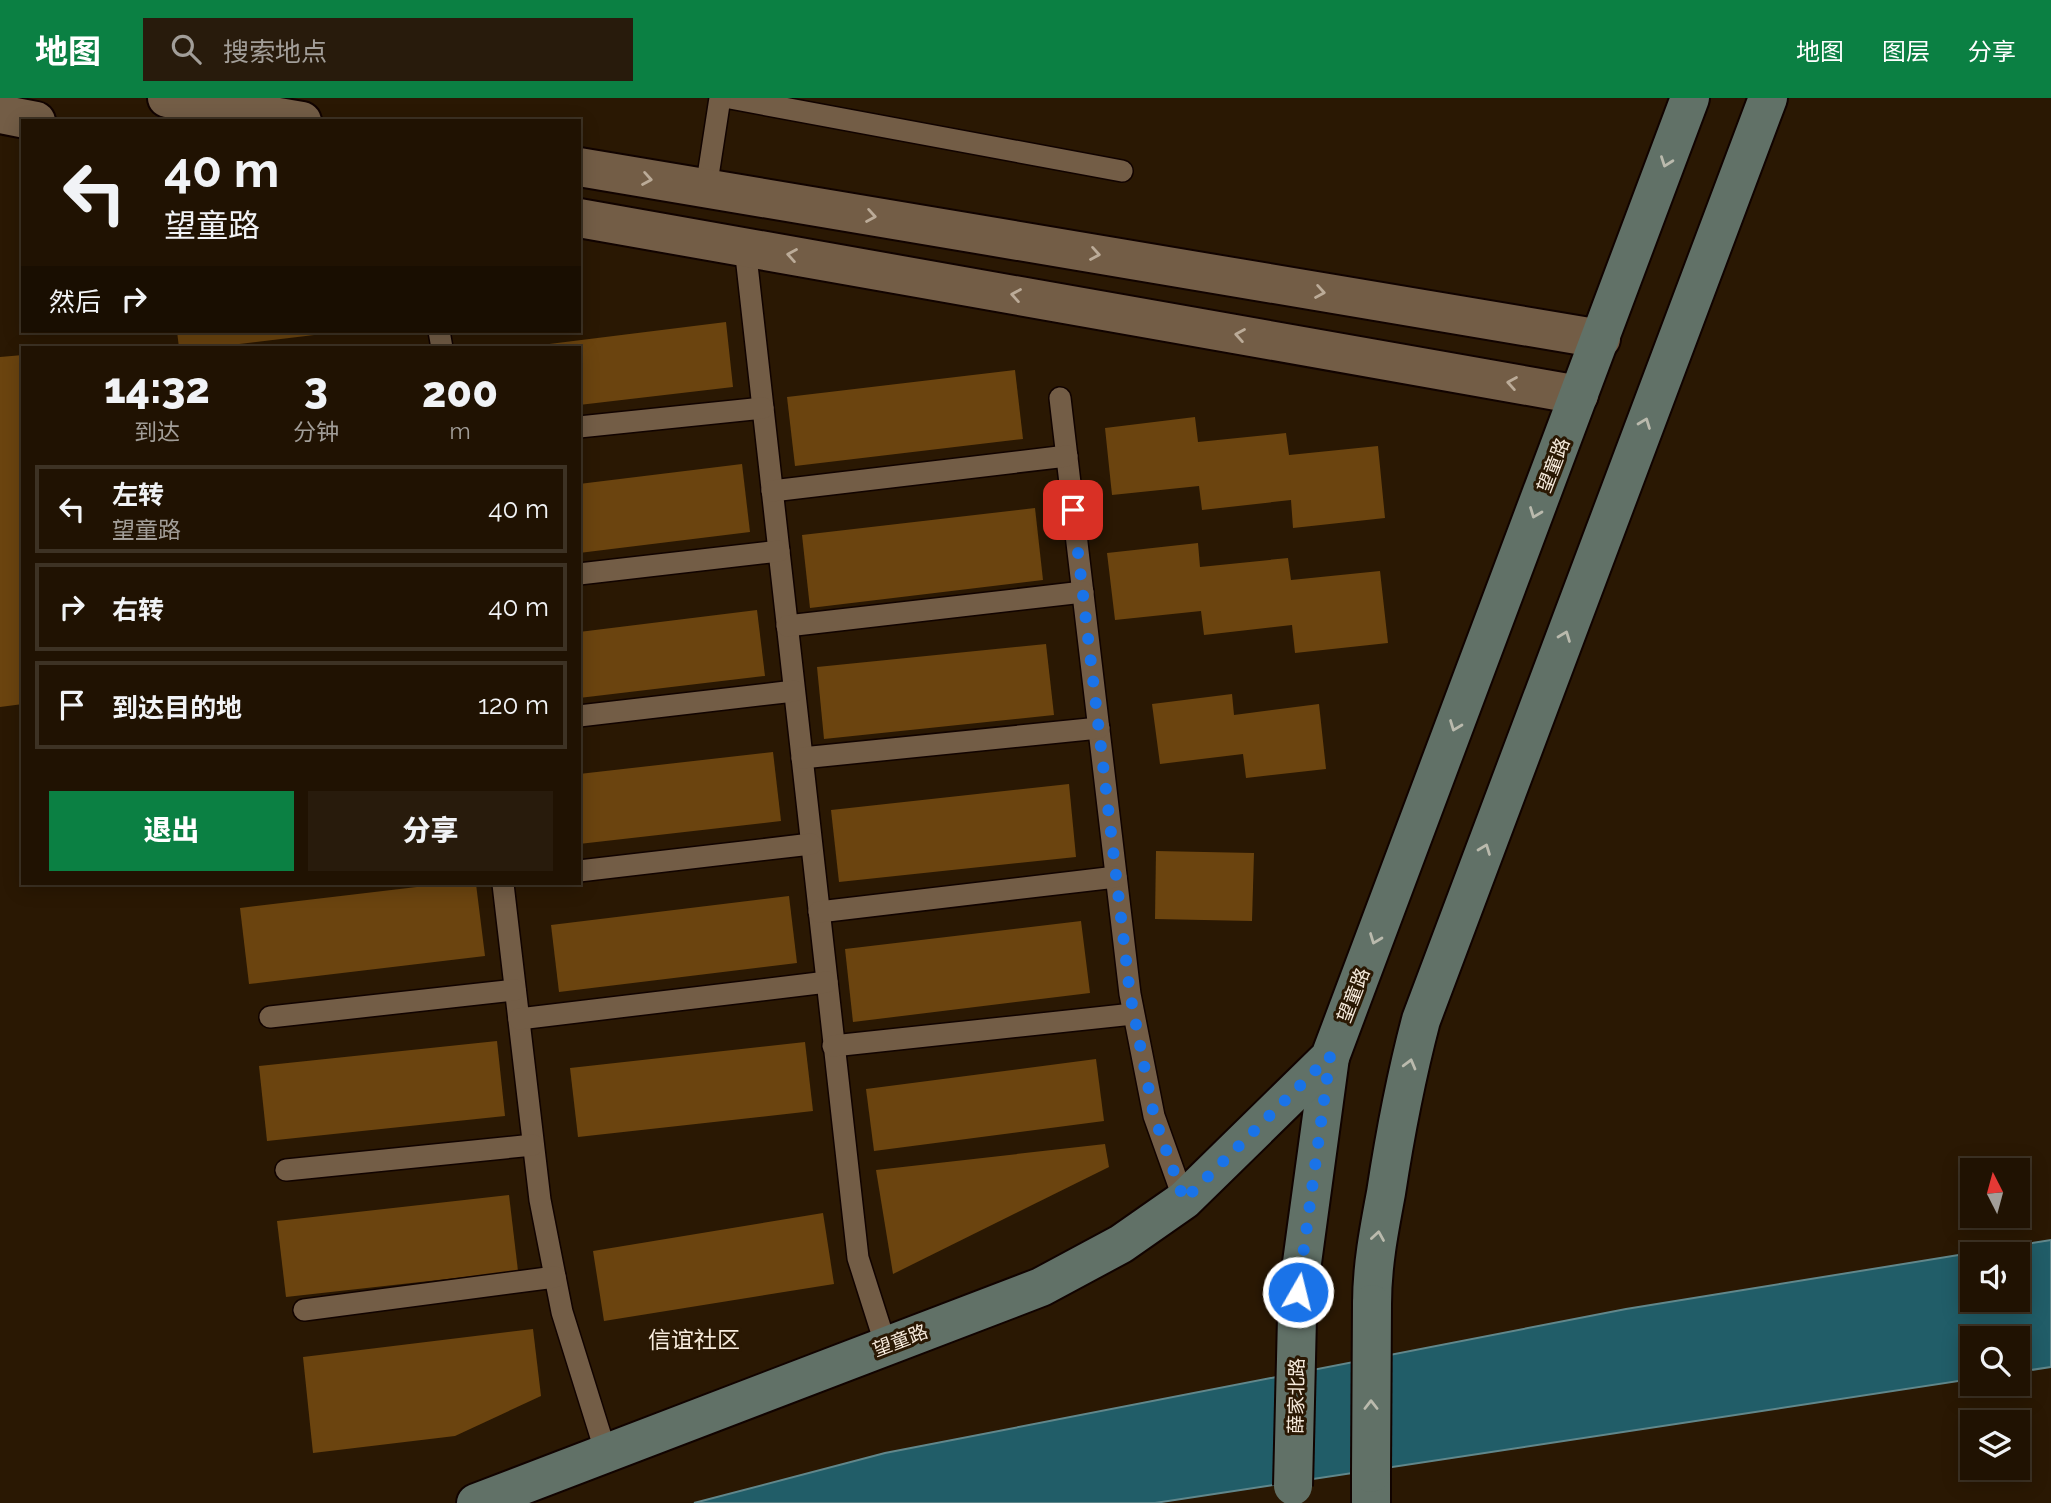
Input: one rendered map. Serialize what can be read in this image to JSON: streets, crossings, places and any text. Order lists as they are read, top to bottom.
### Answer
{
  "streets": {
    "main road": ["望童路", "薛家北路"]
  },
  "crossings": [
    ["望童路", "薛家北路"]
  ],
  "districts": ["信谊社区"],
  "north": "top",
  "page": {
    "header": "地图",
    "search": "搜索地点",
    "nav": ["地图", "图层", "分享"],
    "turn": ["40 m", "望童路"],
    "then": "然后",
    "eta": [
      "14:32",
      "到达",
      "3",
      "分钟",
      "200",
      "m"
    ],
    "list": [
      {
        "name": "左转",
        "note": "望童路",
        "value": "40 m"
      },
      {
        "name": "右转",
        "value": "40 m"
      },
      {
        "name": "到达目的地",
        "value": "120 m"
      }
    ],
    "buttons": ["退出", "分享"]
  }
}
